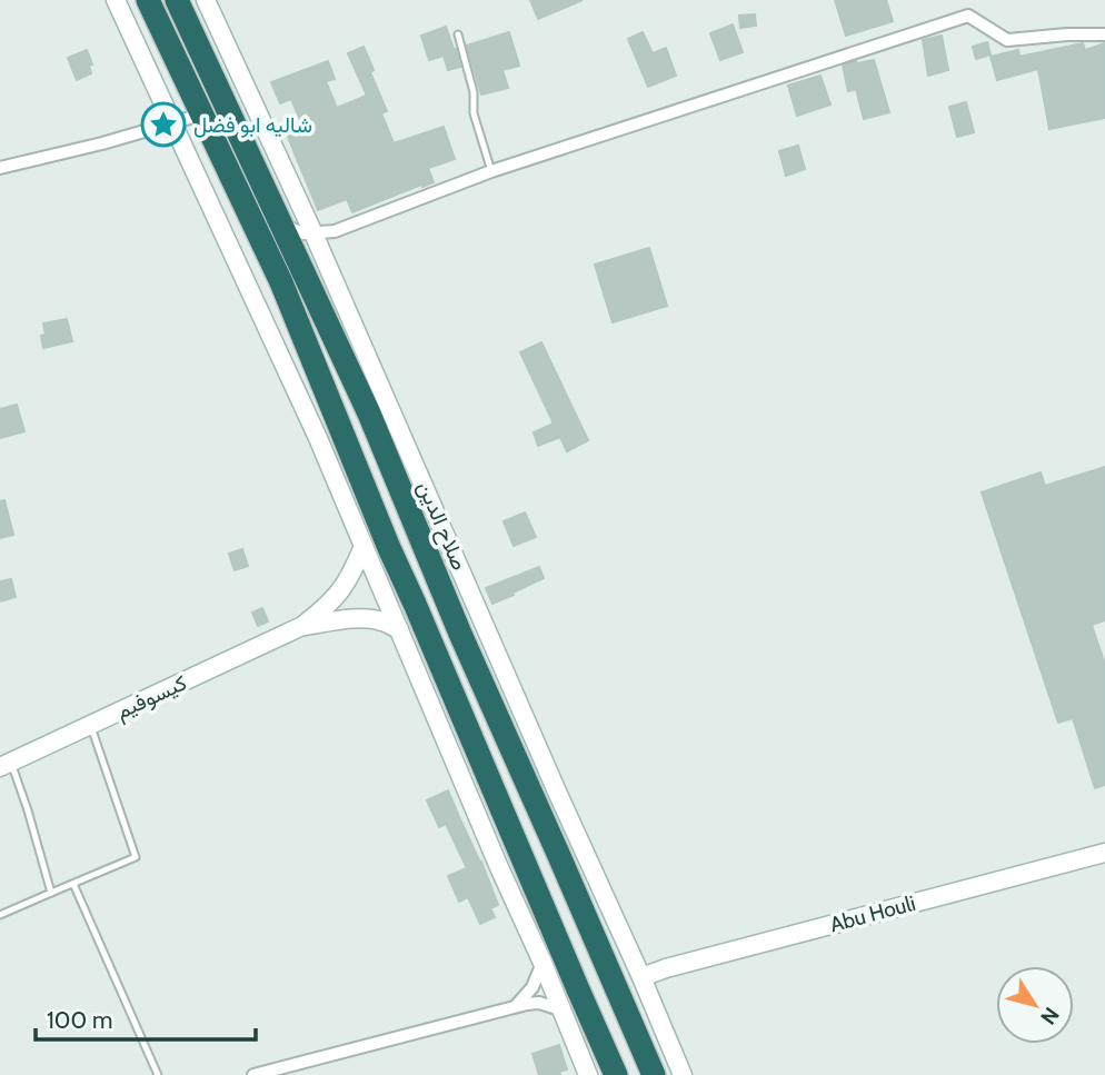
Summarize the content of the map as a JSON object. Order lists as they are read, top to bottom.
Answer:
{
  "streets": {
    "highway": ["صلاح الدين"],
    "main road": ["كيسوفيم", "Abu Houli"]
  },
  "places": {
    "place": ["شاليه ابو فضل"]
  },
  "scale_bar": "100 m",
  "north": "bottom right"
}
